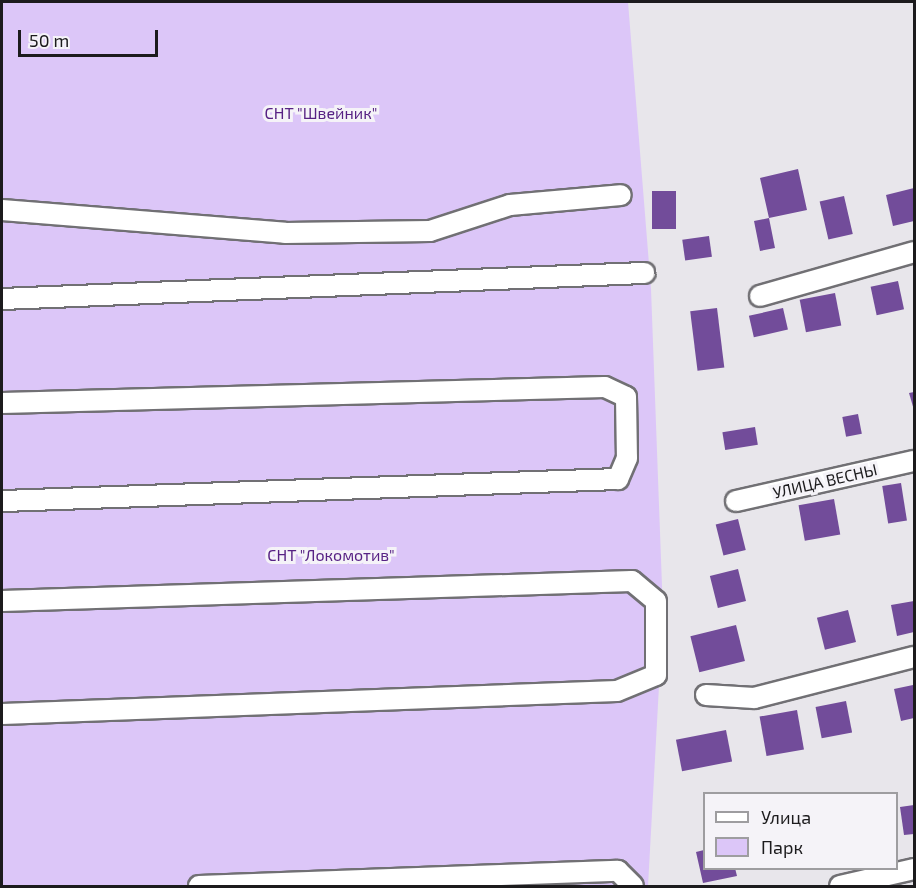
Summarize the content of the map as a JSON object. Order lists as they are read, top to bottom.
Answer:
{
  "streets": {
    "street": ["УЛИЦА ВЕСНЫ"]
  },
  "parks": ["СНТ \"Швейник\"", "СНТ \"Локомотив\""],
  "legend": ["Улица", "Парк"],
  "scale_bar": "50 m"
}
